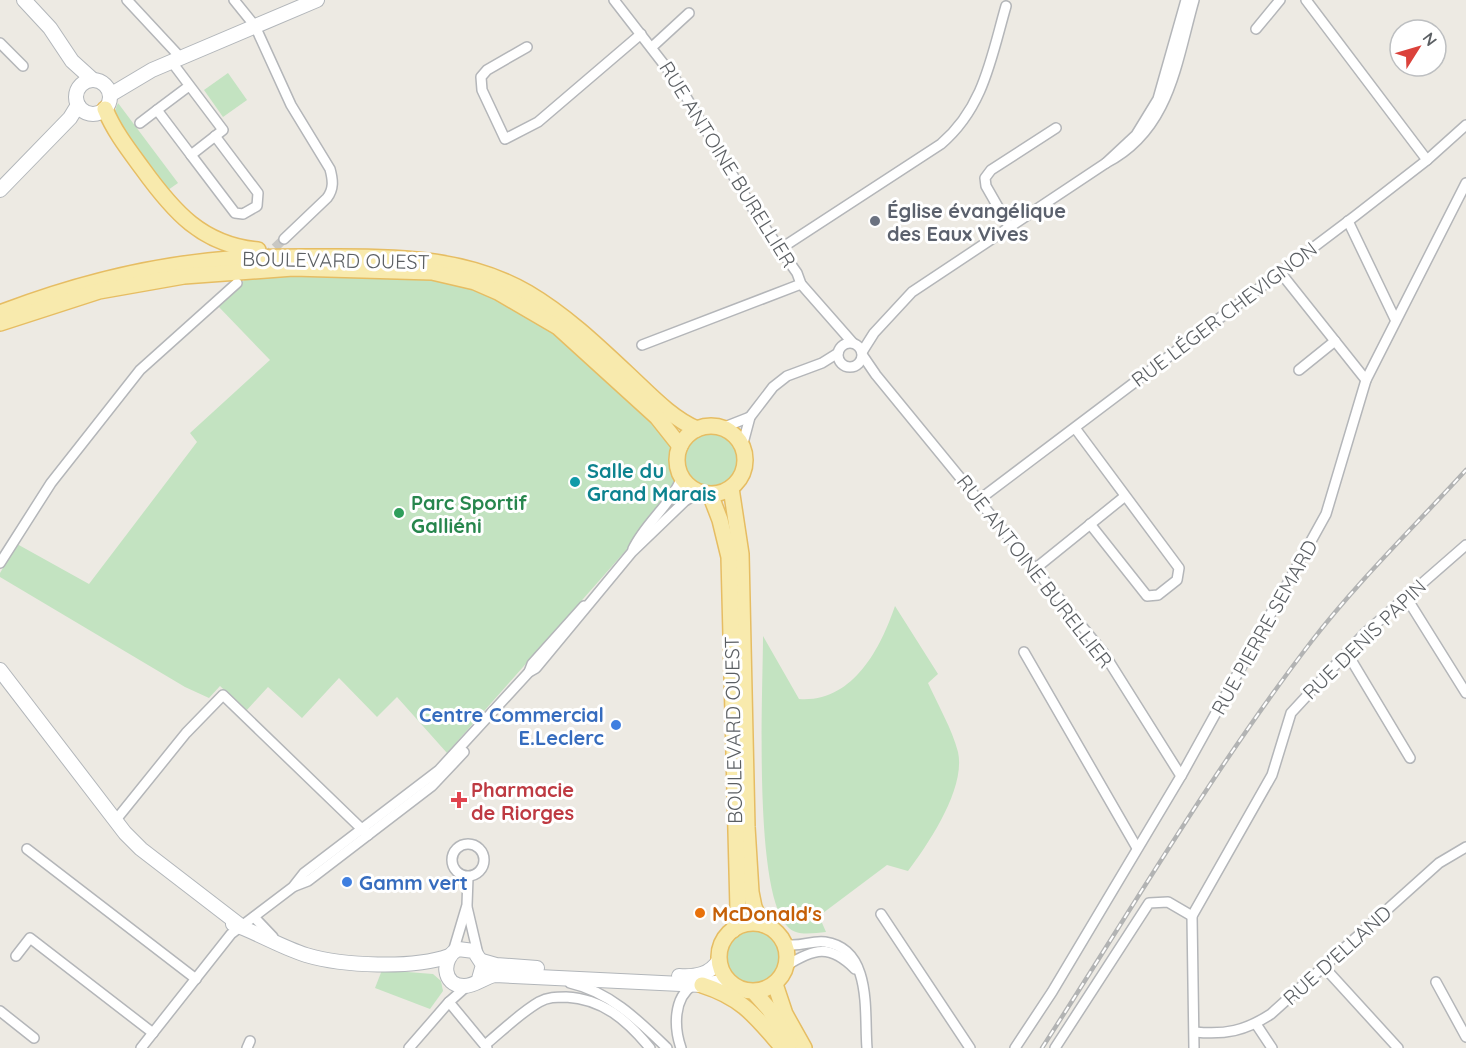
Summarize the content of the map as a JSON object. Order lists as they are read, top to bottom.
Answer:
{
  "streets": {
    "main road": ["BOULEVARD OUEST"],
    "street": [
      "RUE ANTOINE BURELLIER",
      "RUE LÉGER CHEVIGNON",
      "RUE PIERRE SEMARD",
      "RUE DENIS PAPIN",
      "RUE D'ELLAND"
    ]
  },
  "crossings": [
    ["RUE ANTOINE BURELLIER", "RUE LÉGER CHEVIGNON"],
    ["RUE ANTOINE BURELLIER", "RUE PIERRE SEMARD"]
  ],
  "places": {
    "other": [
      "Église évangélique des Eaux Vives",
      "Salle du Grand Marais",
      "Parc Sportif Galliéni",
      "Centre Commercial E.Leclerc",
      "Gamm vert",
      "McDonald's"
    ],
    "health": ["Pharmacie de Riorges"]
  },
  "north": "top right"
}
